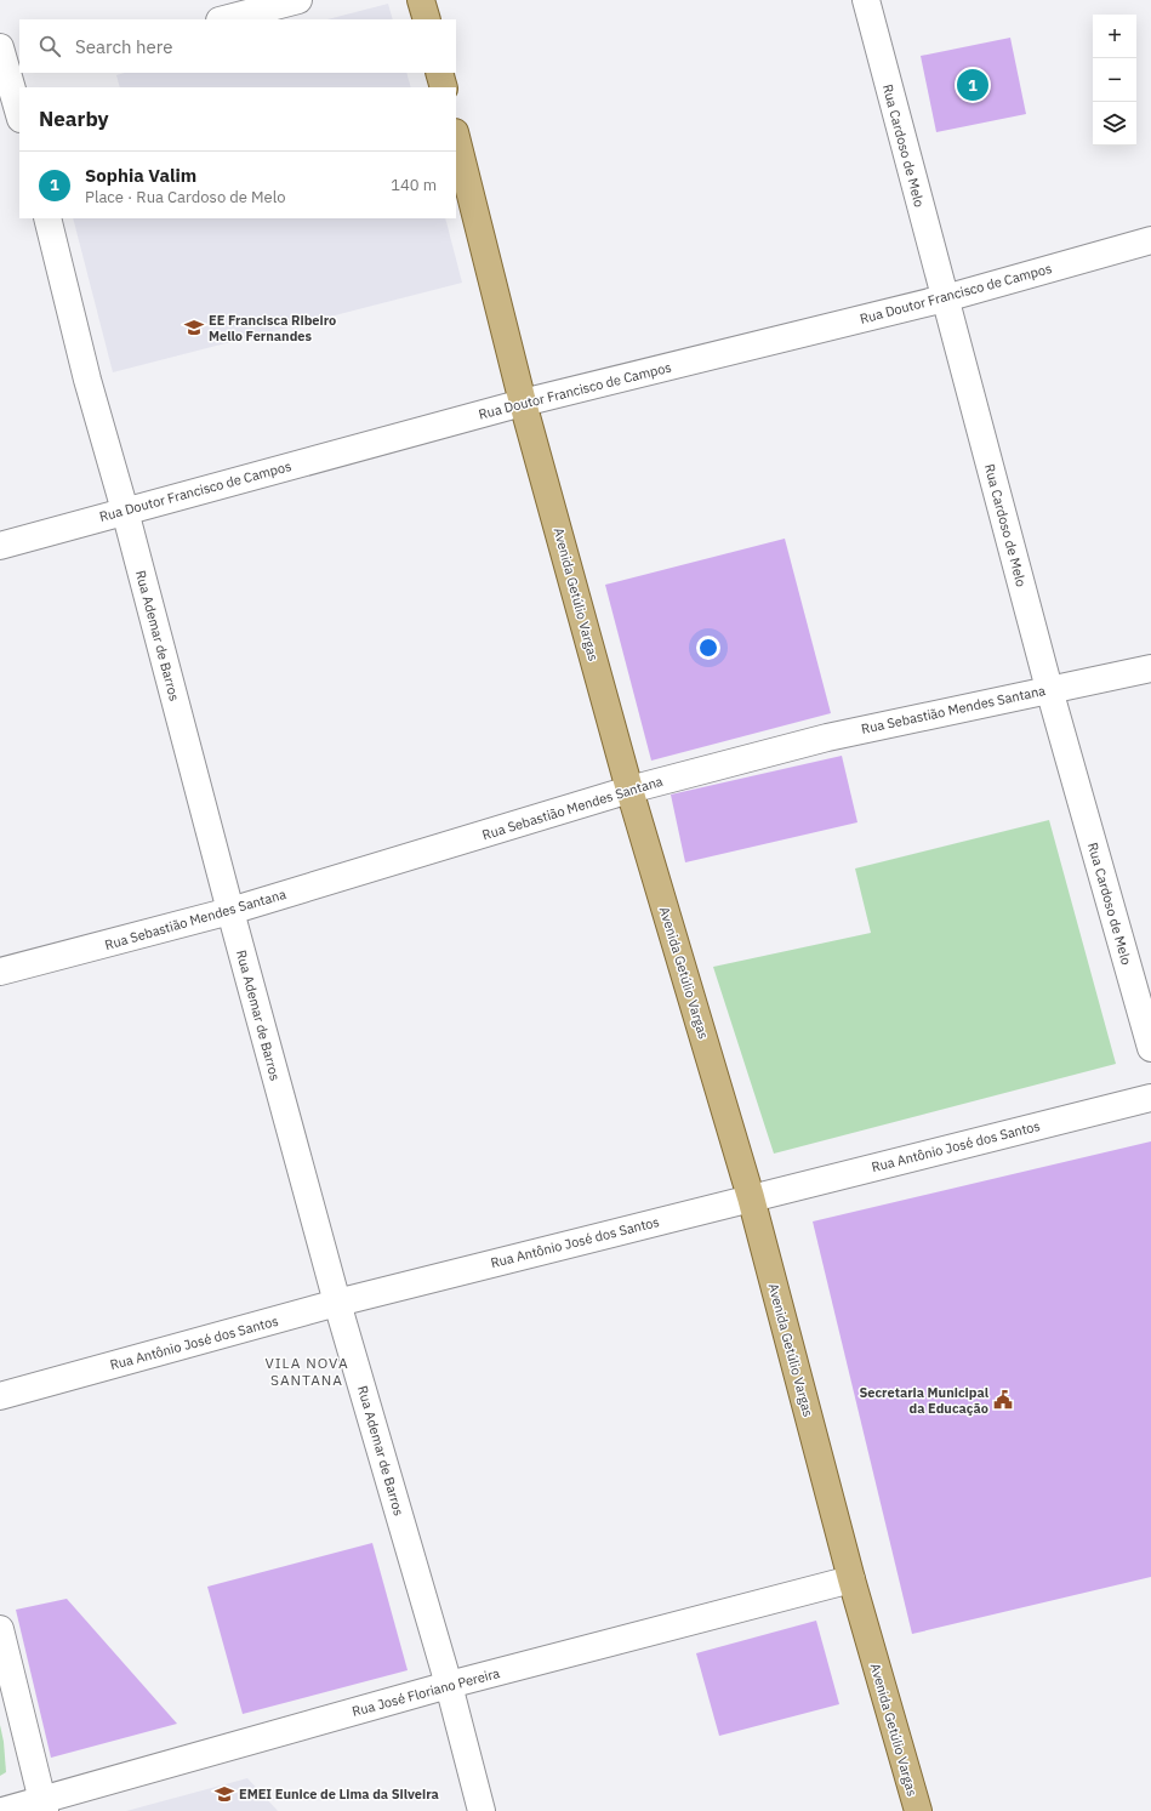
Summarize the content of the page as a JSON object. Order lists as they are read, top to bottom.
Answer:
{
  "streets": {
    "main road": ["Avenida Getúlio Vargas"],
    "street": [
      "Rua Cardoso de Melo",
      "Rua Doutor Francisco de Campos",
      "Rua Ademar de Barros",
      "Rua Sebastião Mendes Santana",
      "Rua Antônio José dos Santos",
      "Rua José Floriano Pereira"
    ]
  },
  "crossings": [
    ["Rua Cardoso de Melo", "Rua Doutor Francisco de Campos"],
    ["Rua Cardoso de Melo", "Rua Sebastião Mendes Santana"],
    ["Rua Doutor Francisco de Campos", "Avenida Getúlio Vargas"],
    ["Rua Doutor Francisco de Campos", "Rua Ademar de Barros"],
    ["Avenida Getúlio Vargas", "Rua Sebastião Mendes Santana"],
    ["Avenida Getúlio Vargas", "Rua Antônio José dos Santos"],
    ["Avenida Getúlio Vargas", "Rua José Floriano Pereira"],
    ["Rua Ademar de Barros", "Rua Sebastião Mendes Santana"],
    ["Rua Ademar de Barros", "Rua Antônio José dos Santos"],
    ["Rua Ademar de Barros", "Rua José Floriano Pereira"]
  ],
  "districts": ["VILA NOVA SANTANA"],
  "places": {
    "school or university": ["EE Francisca Ribeiro Mello Fernandes", "EMEI Eunice de Lima da Silveira"],
    "public building": ["Secretaria Municipal da Educação"]
  },
  "page": {
    "map_buttons": ["+", "−"],
    "search": "Search here",
    "pins": "1",
    "heading": "Nearby",
    "list": [
      {
        "mark": "1",
        "name": "Sophia Valim",
        "note": "Place · Rua Cardoso de Melo",
        "value": "140 m"
      }
    ]
  }
}
